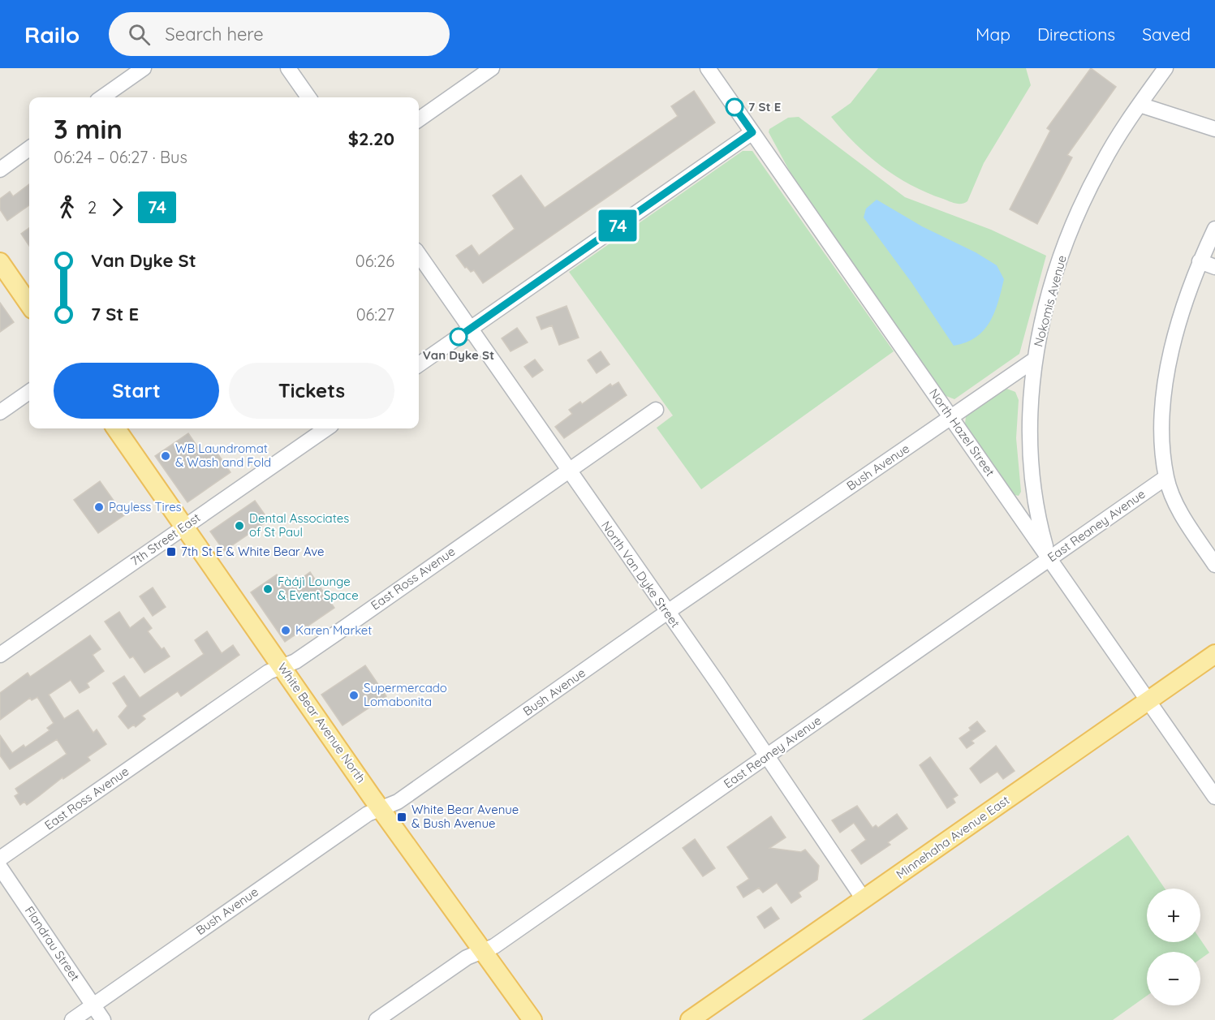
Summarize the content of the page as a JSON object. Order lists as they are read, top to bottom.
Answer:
{
  "streets": {
    "main road": ["White Bear Avenue North", "Minnehaha Avenue East"],
    "street": [
      "Nokomis Avenue",
      "North Hazel Street",
      "Bush Avenue",
      "East Reaney Avenue",
      "7th Street East",
      "North Van Dyke Street",
      "East Ross Avenue",
      "Flandrau Street"
    ]
  },
  "crossings": [
    ["Nokomis Avenue", "North Hazel Street"],
    ["Nokomis Avenue", "Bush Avenue"],
    ["Nokomis Avenue", "East Reaney Avenue"],
    ["North Hazel Street", "Bush Avenue"],
    ["North Hazel Street", "East Reaney Avenue"],
    ["North Hazel Street", "Minnehaha Avenue East"],
    ["Bush Avenue", "North Van Dyke Street"],
    ["Bush Avenue", "White Bear Avenue North"],
    ["Bush Avenue", "Flandrau Street"],
    ["East Reaney Avenue", "North Van Dyke Street"],
    ["East Reaney Avenue", "White Bear Avenue North"],
    ["7th Street East", "White Bear Avenue North"],
    ["North Van Dyke Street", "East Ross Avenue"],
    ["North Van Dyke Street", "Minnehaha Avenue East"],
    ["East Ross Avenue", "White Bear Avenue North"]
  ],
  "places": {
    "other": [
      "7 St E",
      "Van Dyke St",
      "WB Laundromat & Wash and Fold",
      "Payless Tires",
      "Dental Associates of St Paul",
      "Fàájì Lounge & Event Space",
      "Karen Market",
      "Supermercado Lomabonita"
    ],
    "transit": ["7th St E & White Bear Ave", "White Bear Avenue & Bush Avenue"]
  },
  "lines": ["bus line 74"],
  "page": {
    "header": "Railo",
    "search": "Search here",
    "nav": ["Map", "Directions", "Saved"],
    "on_map": "74",
    "heading": ["3 min", "06:24 – 06:27 · Bus", "$2.20"],
    "legs": ["2", "74"],
    "list": [
      {
        "name": "Van Dyke St",
        "value": "06:26"
      },
      {
        "name": "7 St E",
        "value": "06:27"
      }
    ],
    "buttons": ["Start", "Tickets"],
    "map_buttons": ["+", "−"]
  }
}
